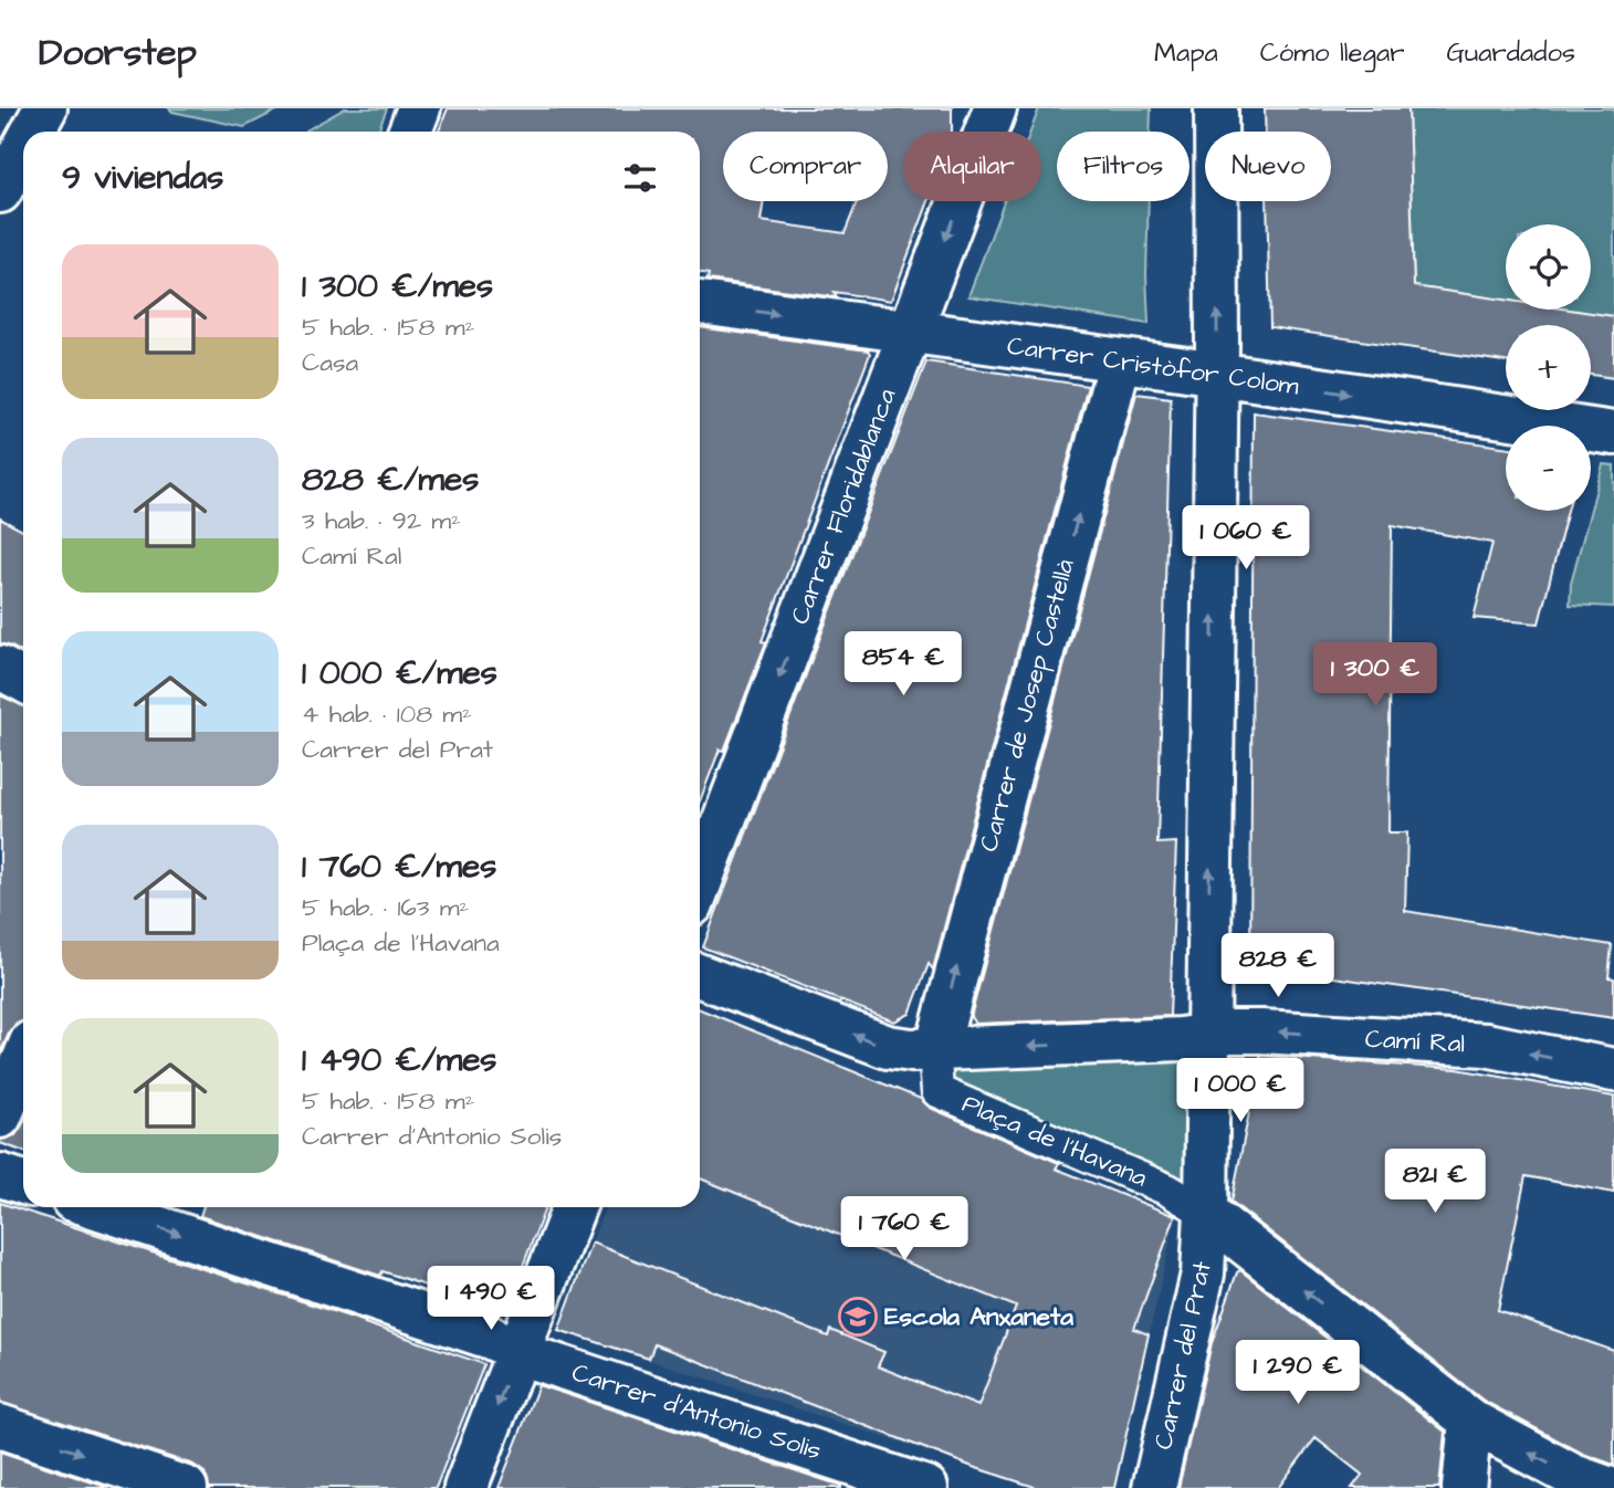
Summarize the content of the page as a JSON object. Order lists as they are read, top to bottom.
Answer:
{
  "streets": {
    "street": [
      "Carrer Cristòfor Colom",
      "Carrer Floridablanca",
      "Carrer de Josep Castellà",
      "Camí Ral",
      "Plaça de l'Havana",
      "Carrer del Prat",
      "Carrer d'Antonio Solis"
    ]
  },
  "crossings": [
    ["Carrer Cristòfor Colom", "Carrer Floridablanca"],
    ["Carrer Cristòfor Colom", "Carrer de Josep Castellà"],
    ["Carrer Cristòfor Colom", "Carrer del Prat"],
    ["Carrer de Josep Castellà", "Camí Ral"],
    ["Carrer de Josep Castellà", "Plaça de l'Havana"],
    ["Camí Ral", "Plaça de l'Havana"],
    ["Camí Ral", "Carrer del Prat"],
    ["Plaça de l'Havana", "Carrer del Prat"]
  ],
  "one_way": [
    "Carrer Cristòfor Colom",
    "Carrer Floridablanca",
    "Carrer de Josep Castellà",
    "Camí Ral",
    "Carrer del Prat"
  ],
  "places": {
    "school or university": ["Escola Anxaneta"]
  },
  "page": {
    "header": "Doorstep",
    "nav": ["Mapa", "Cómo llegar", "Guardados"],
    "chip": [
      "Comprar",
      "Alquilar",
      "Filtros",
      "Nuevo"
    ],
    "heading": "9 viviendas",
    "map_buttons": ["+", "−"],
    "list": [
      {
        "name": "1 300 €/mes",
        "note": "5 hab. · 158 m² · Casa"
      },
      {
        "name": "828 €/mes",
        "note": "3 hab. · 92 m² · Camí Ral"
      },
      {
        "name": "1 000 €/mes",
        "note": "4 hab. · 108 m² · Carrer del Prat"
      },
      {
        "name": "1 760 €/mes",
        "note": "5 hab. · 163 m² · Plaça de l'Havana"
      },
      {
        "name": "1 490 €/mes",
        "note": "5 hab. · 158 m² · Carrer d'Antonio Solis"
      }
    ],
    "price": [
      "1 060 €",
      "854 €",
      "1 300 €",
      "828 €",
      "1 000 €",
      "821 €",
      "1 760 €",
      "1 490 €",
      "1 290 €"
    ]
  }
}
